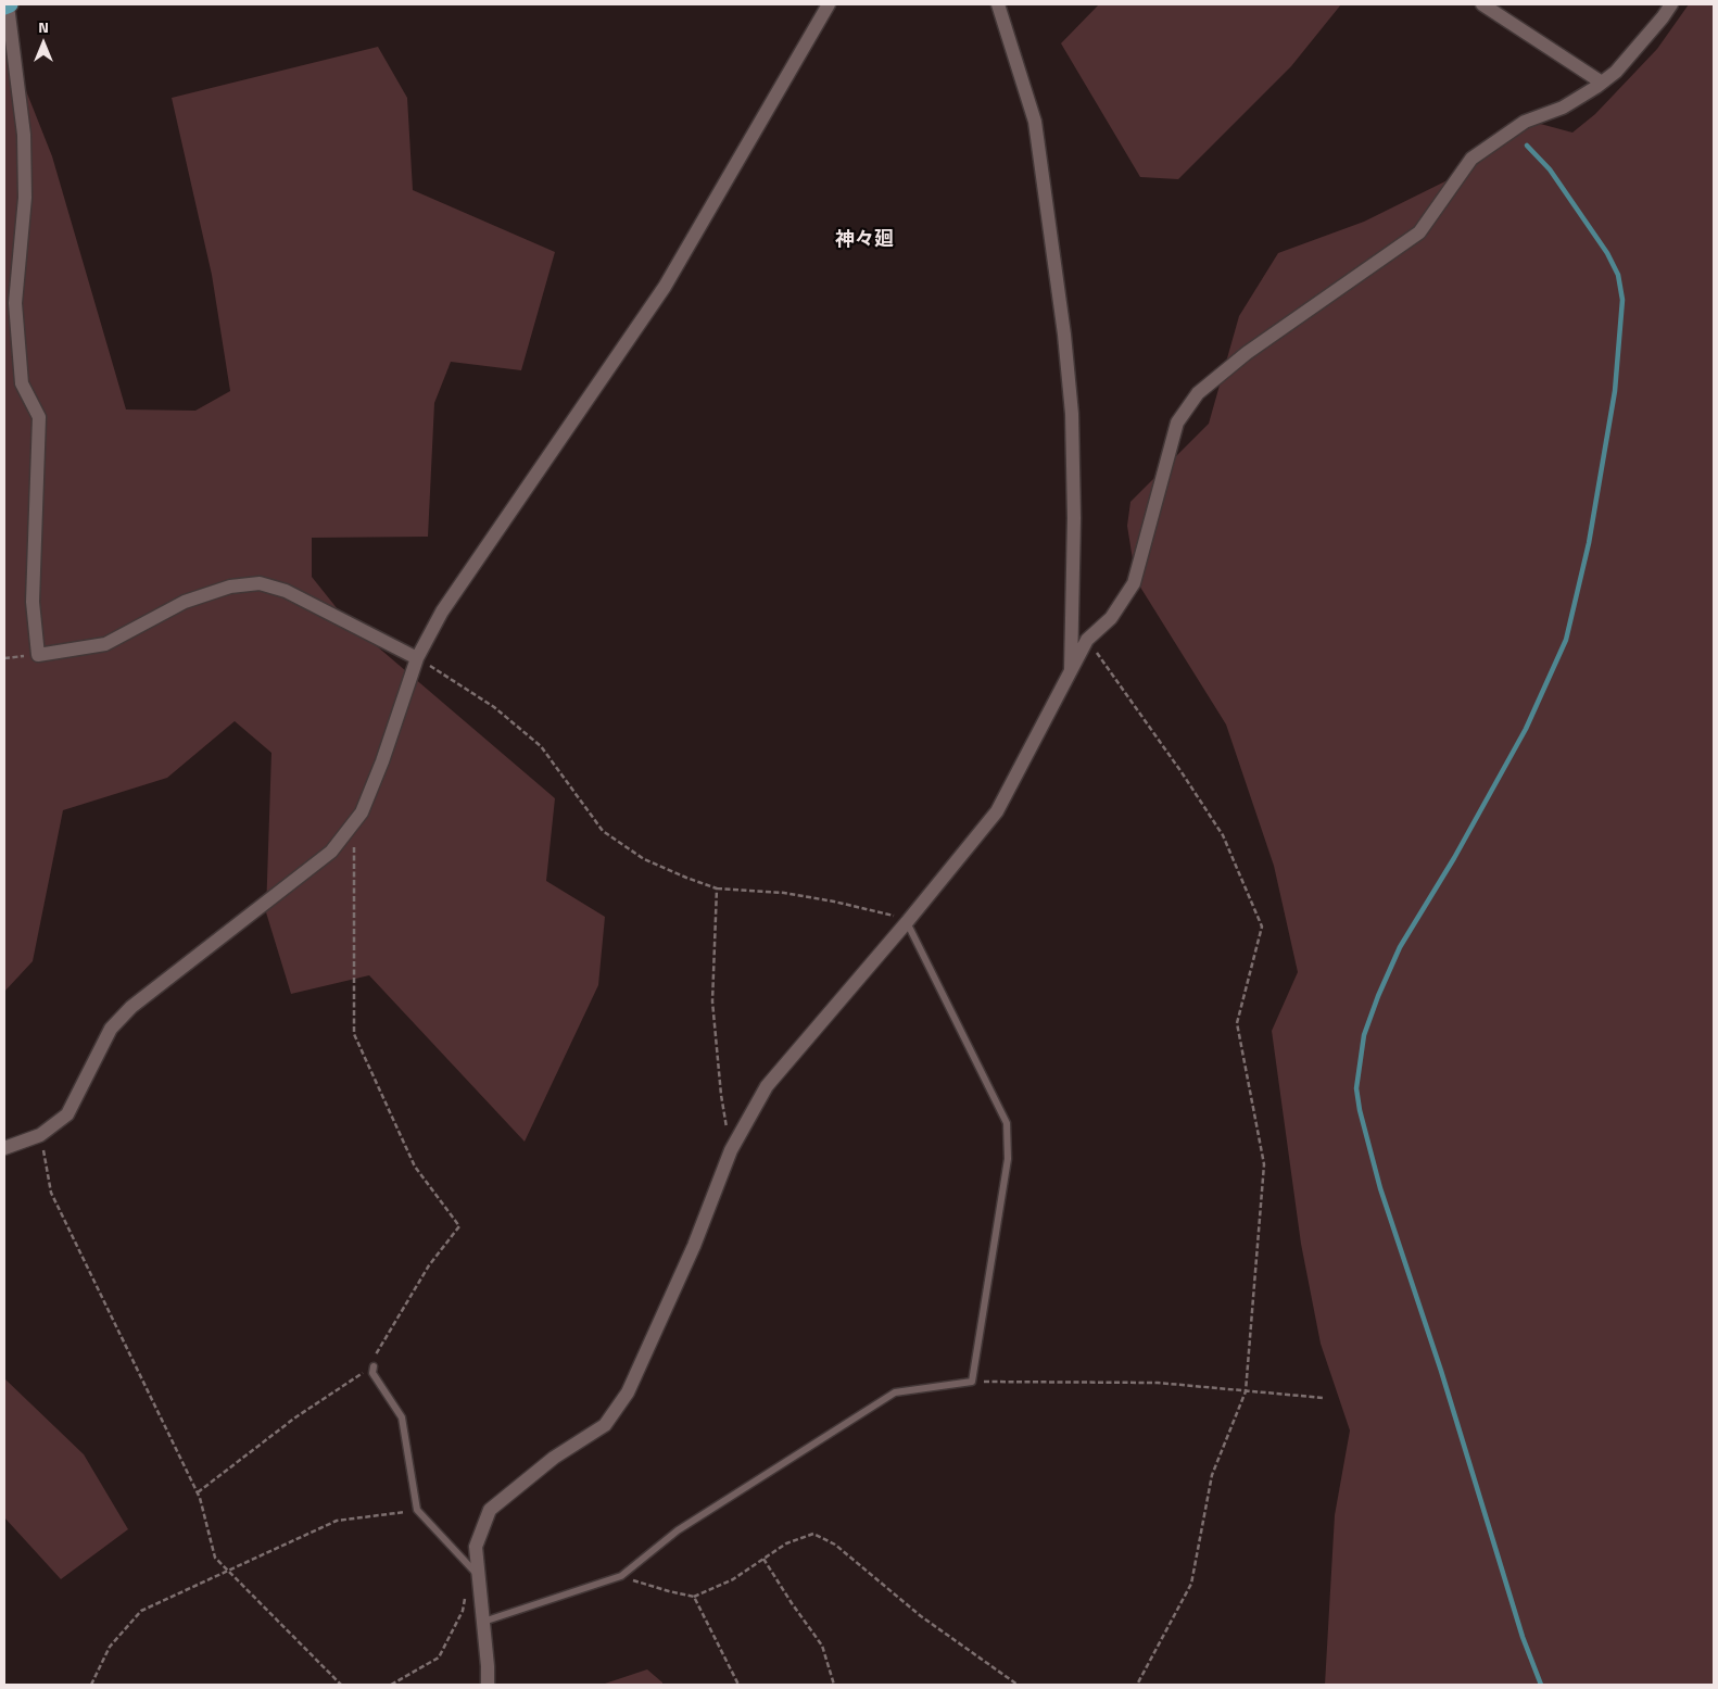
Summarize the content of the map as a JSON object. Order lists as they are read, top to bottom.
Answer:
{
  "districts": ["神々廻"],
  "north": "top"
}
